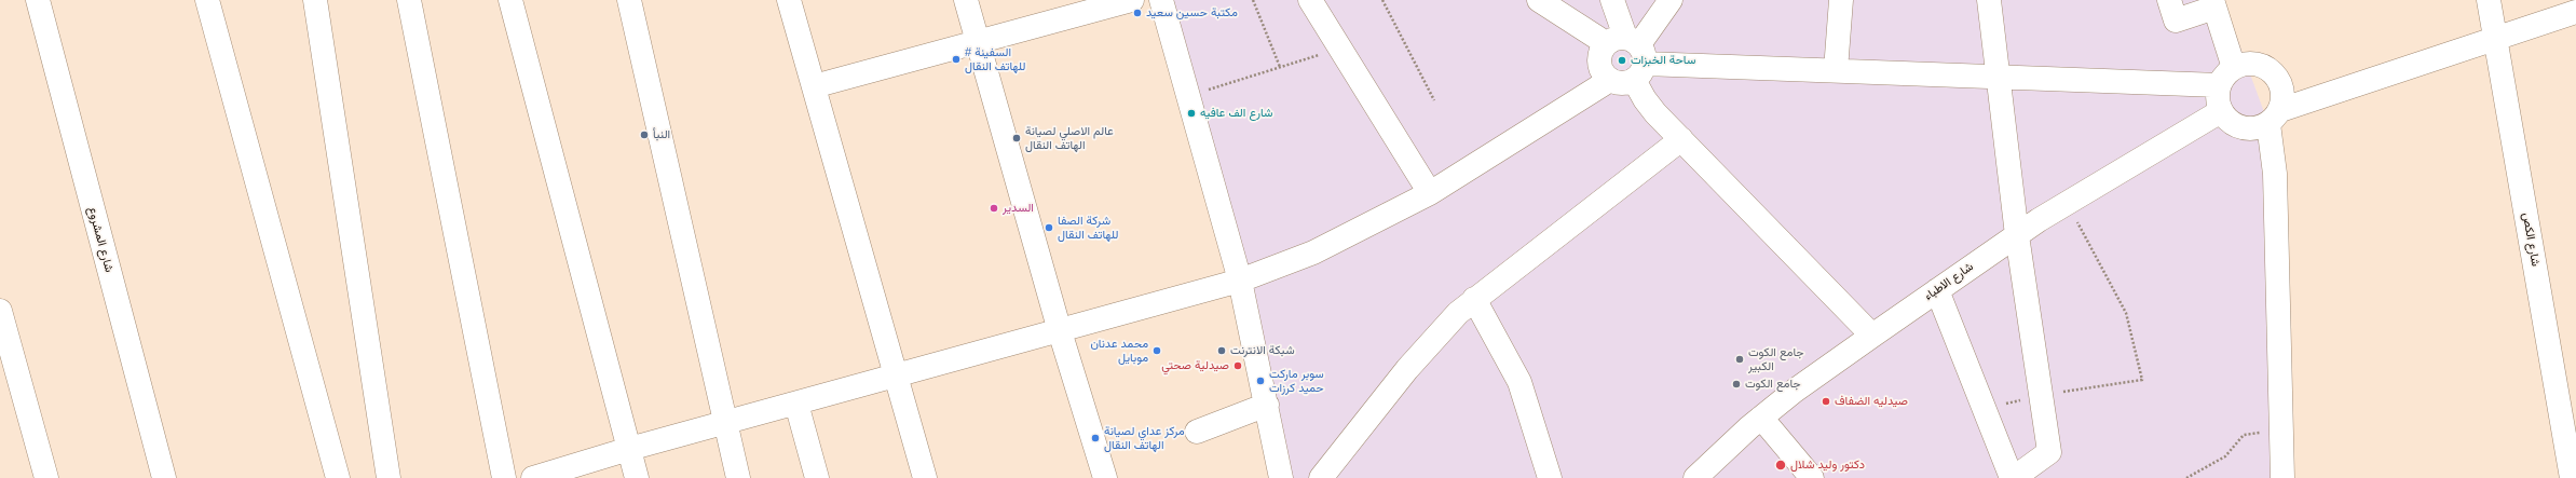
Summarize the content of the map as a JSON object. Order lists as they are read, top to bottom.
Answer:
{
  "streets": {
    "street": ["شارع المشروع", "شارع الكص", "شارع الاطباء"]
  },
  "places": [
    "مكتبة حسين سعيد",
    "# السفينة للهاتف النقال",
    "ساحة الخبزات",
    "شارع الف عافيه",
    "النبأ",
    "عالم الاصلي لصيانة الهاتف النقال",
    "السدير",
    "شركة الصفا للهاتف النقال",
    "محمد عدنان موبايل",
    "شبكة الانترنت",
    "جامع الكوت الكبير",
    "صيدلية صحتي",
    "سوبر ماركت حميد كرزات",
    "جامع الكوت",
    "صيدليه الضفاف",
    "مركز عداي لصيانة الهاتف النقال",
    "دكتور وليد شلال"
  ]
}
